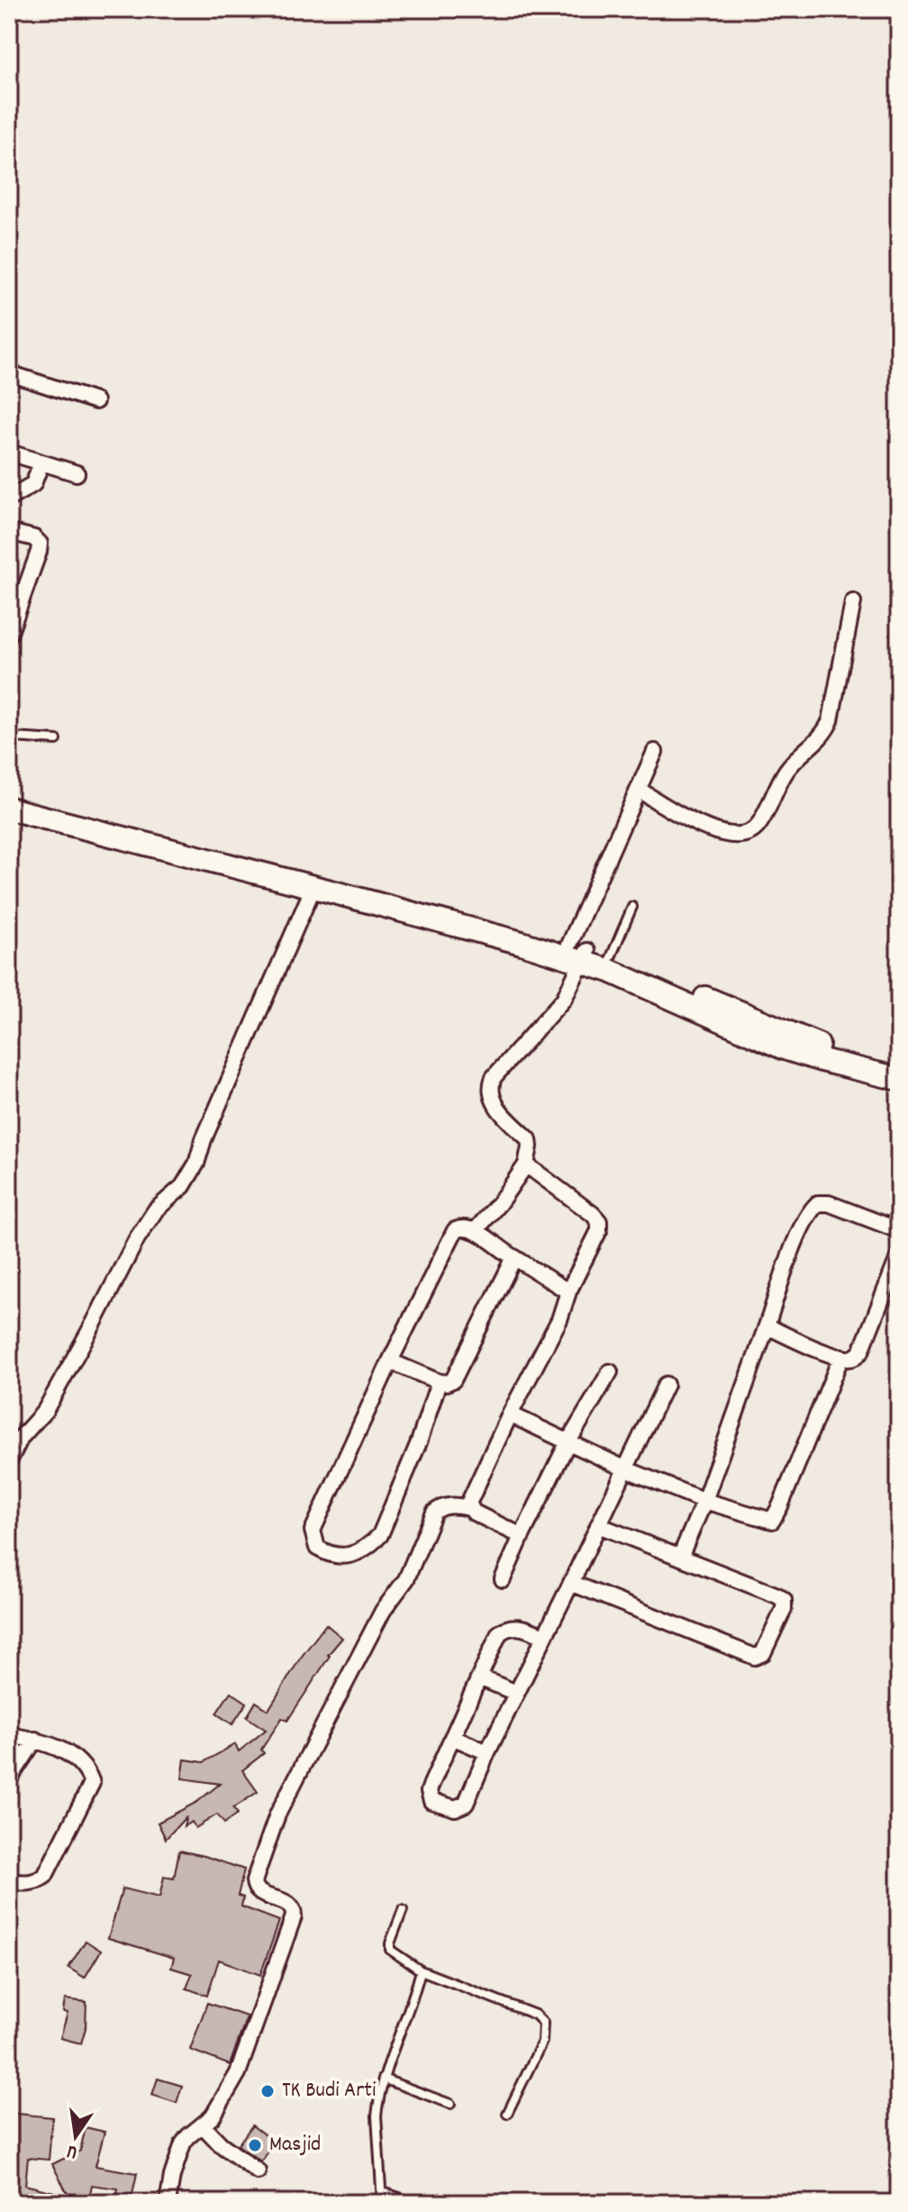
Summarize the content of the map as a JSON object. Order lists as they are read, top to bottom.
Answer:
{
  "places": ["TK Budi Arti", "Masjid"],
  "north": "bottom"
}
